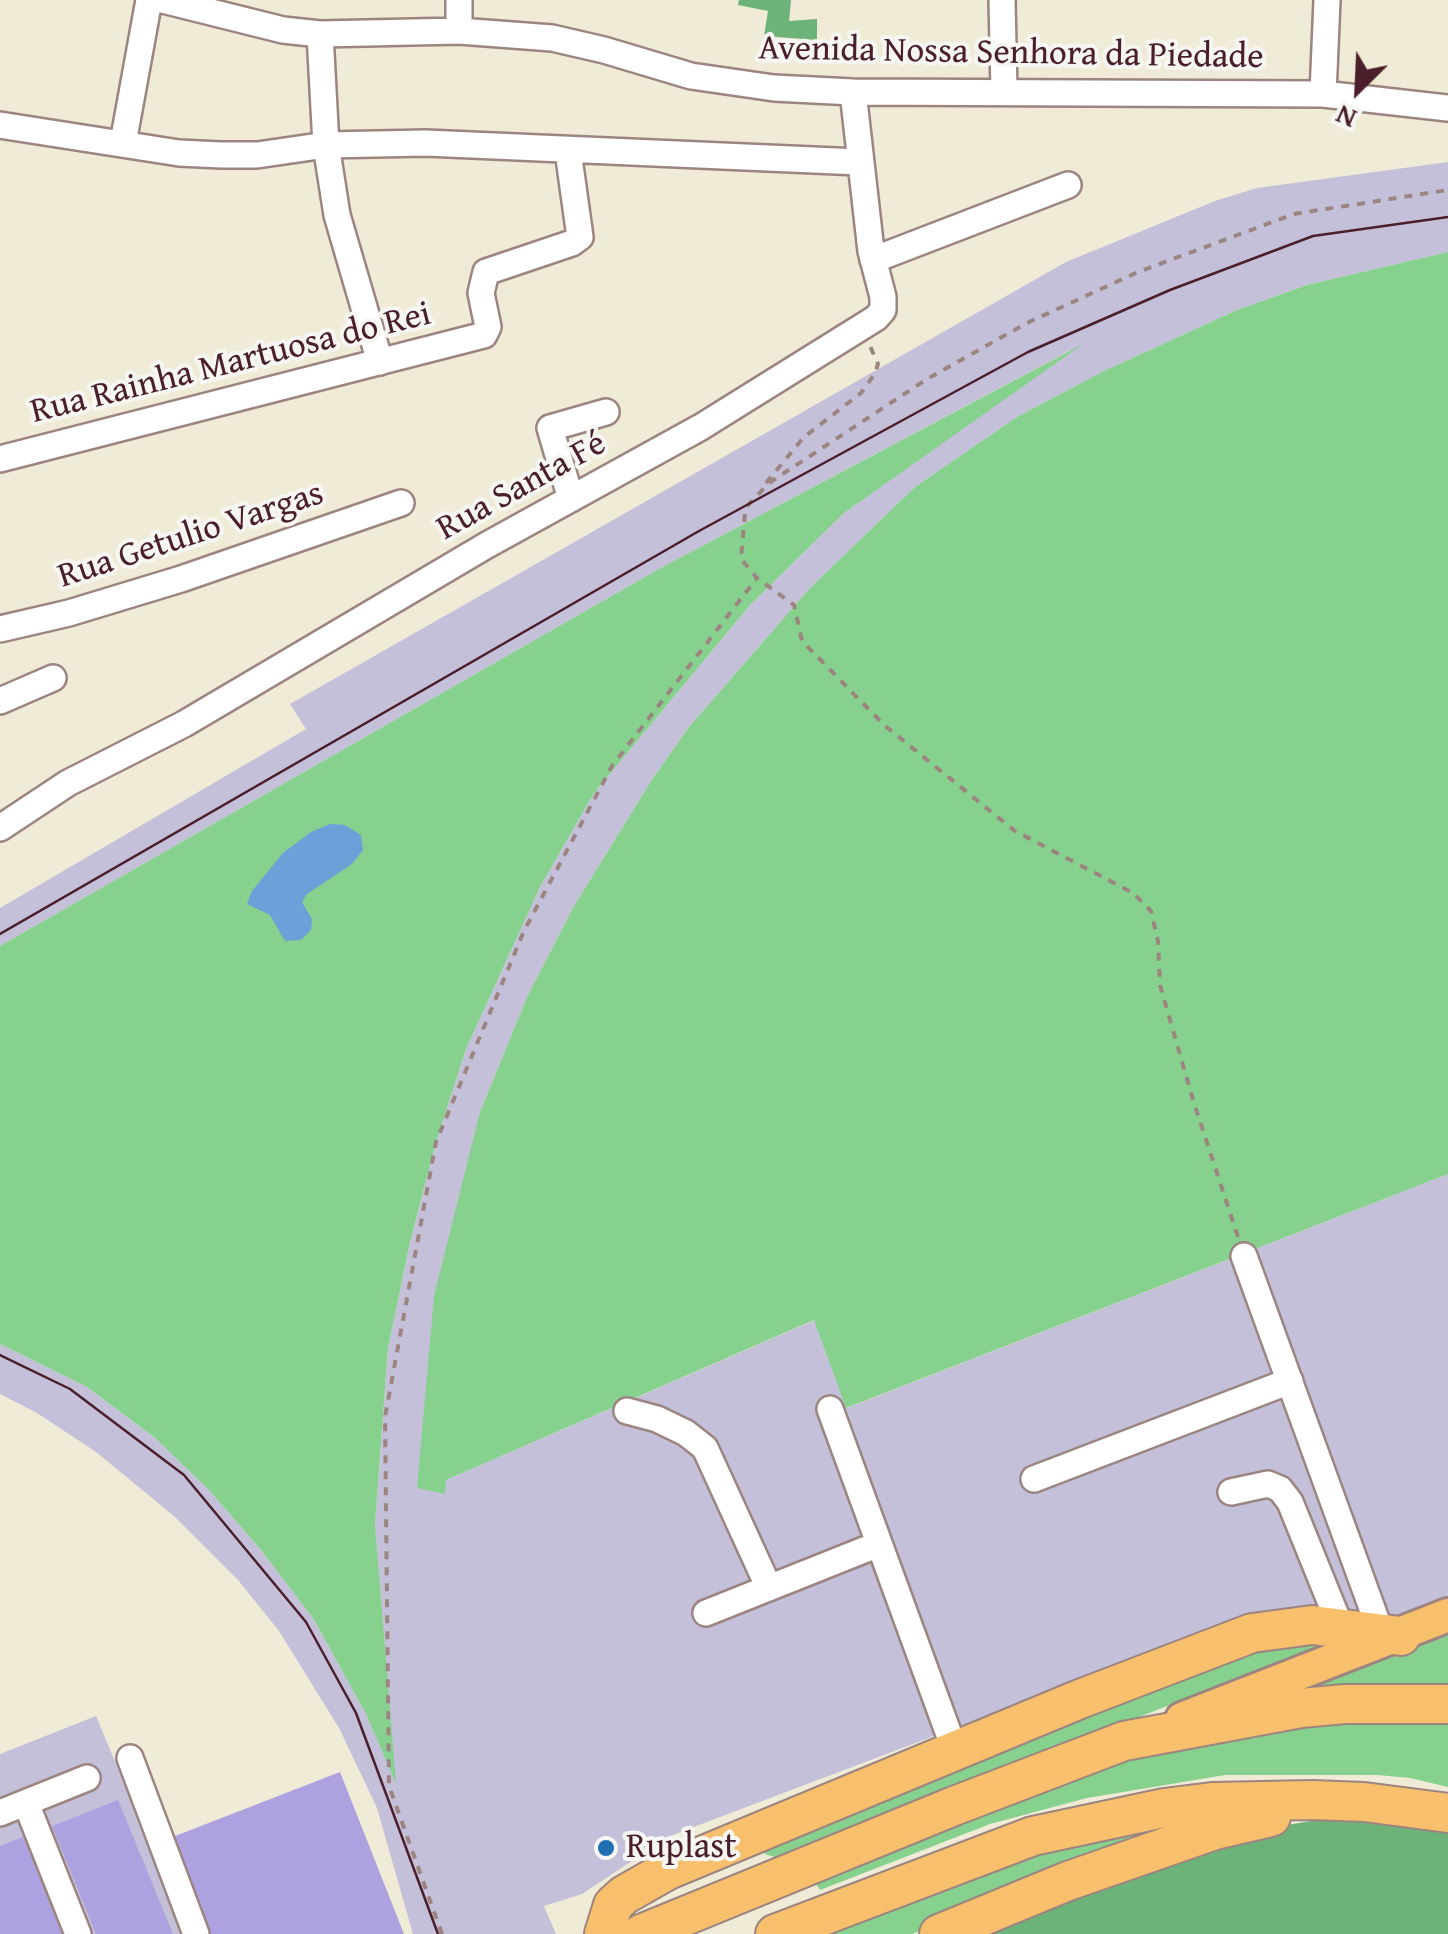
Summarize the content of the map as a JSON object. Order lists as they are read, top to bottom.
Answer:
{
  "streets": {
    "street": [
      "Avenida Nossa Senhora da Piedade",
      "Rua Rainha Martuosa do Rei",
      "Rua Santa Fé",
      "Rua Getulio Vargas"
    ]
  },
  "places": ["Ruplast"],
  "north": "bottom left"
}
